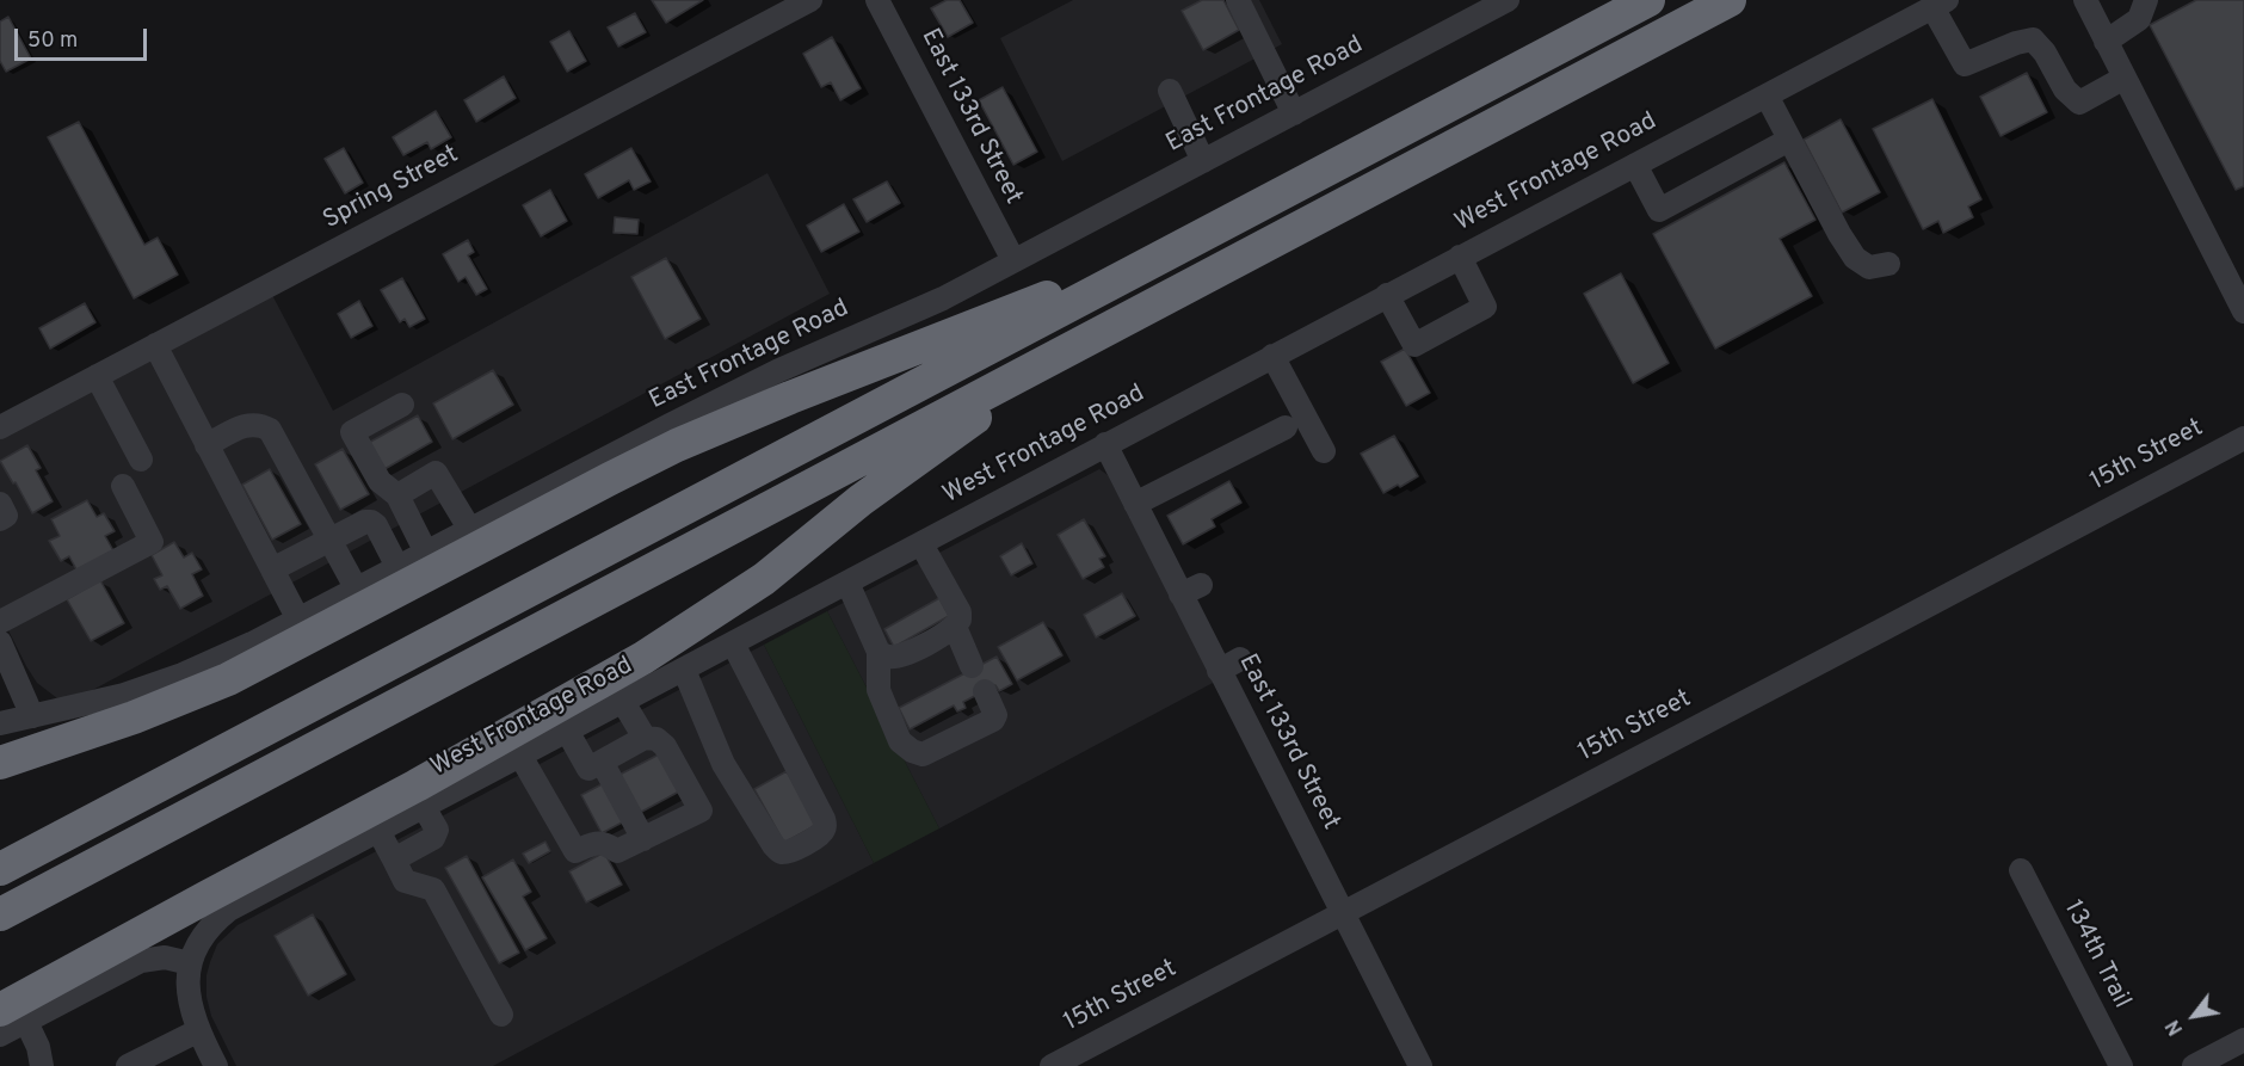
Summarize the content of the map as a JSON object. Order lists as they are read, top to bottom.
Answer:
{
  "streets": {
    "street": [
      "East Frontage Road",
      "East 133rd Street",
      "West Frontage Road",
      "Spring Street",
      "15th Street",
      "134th Trail"
    ]
  },
  "crossings": [
    ["East Frontage Road", "East 133rd Street"],
    ["East 133rd Street", "West Frontage Road"],
    ["East 133rd Street", "15th Street"]
  ],
  "scale_bar": "50 m",
  "north": "bottom left"
}
